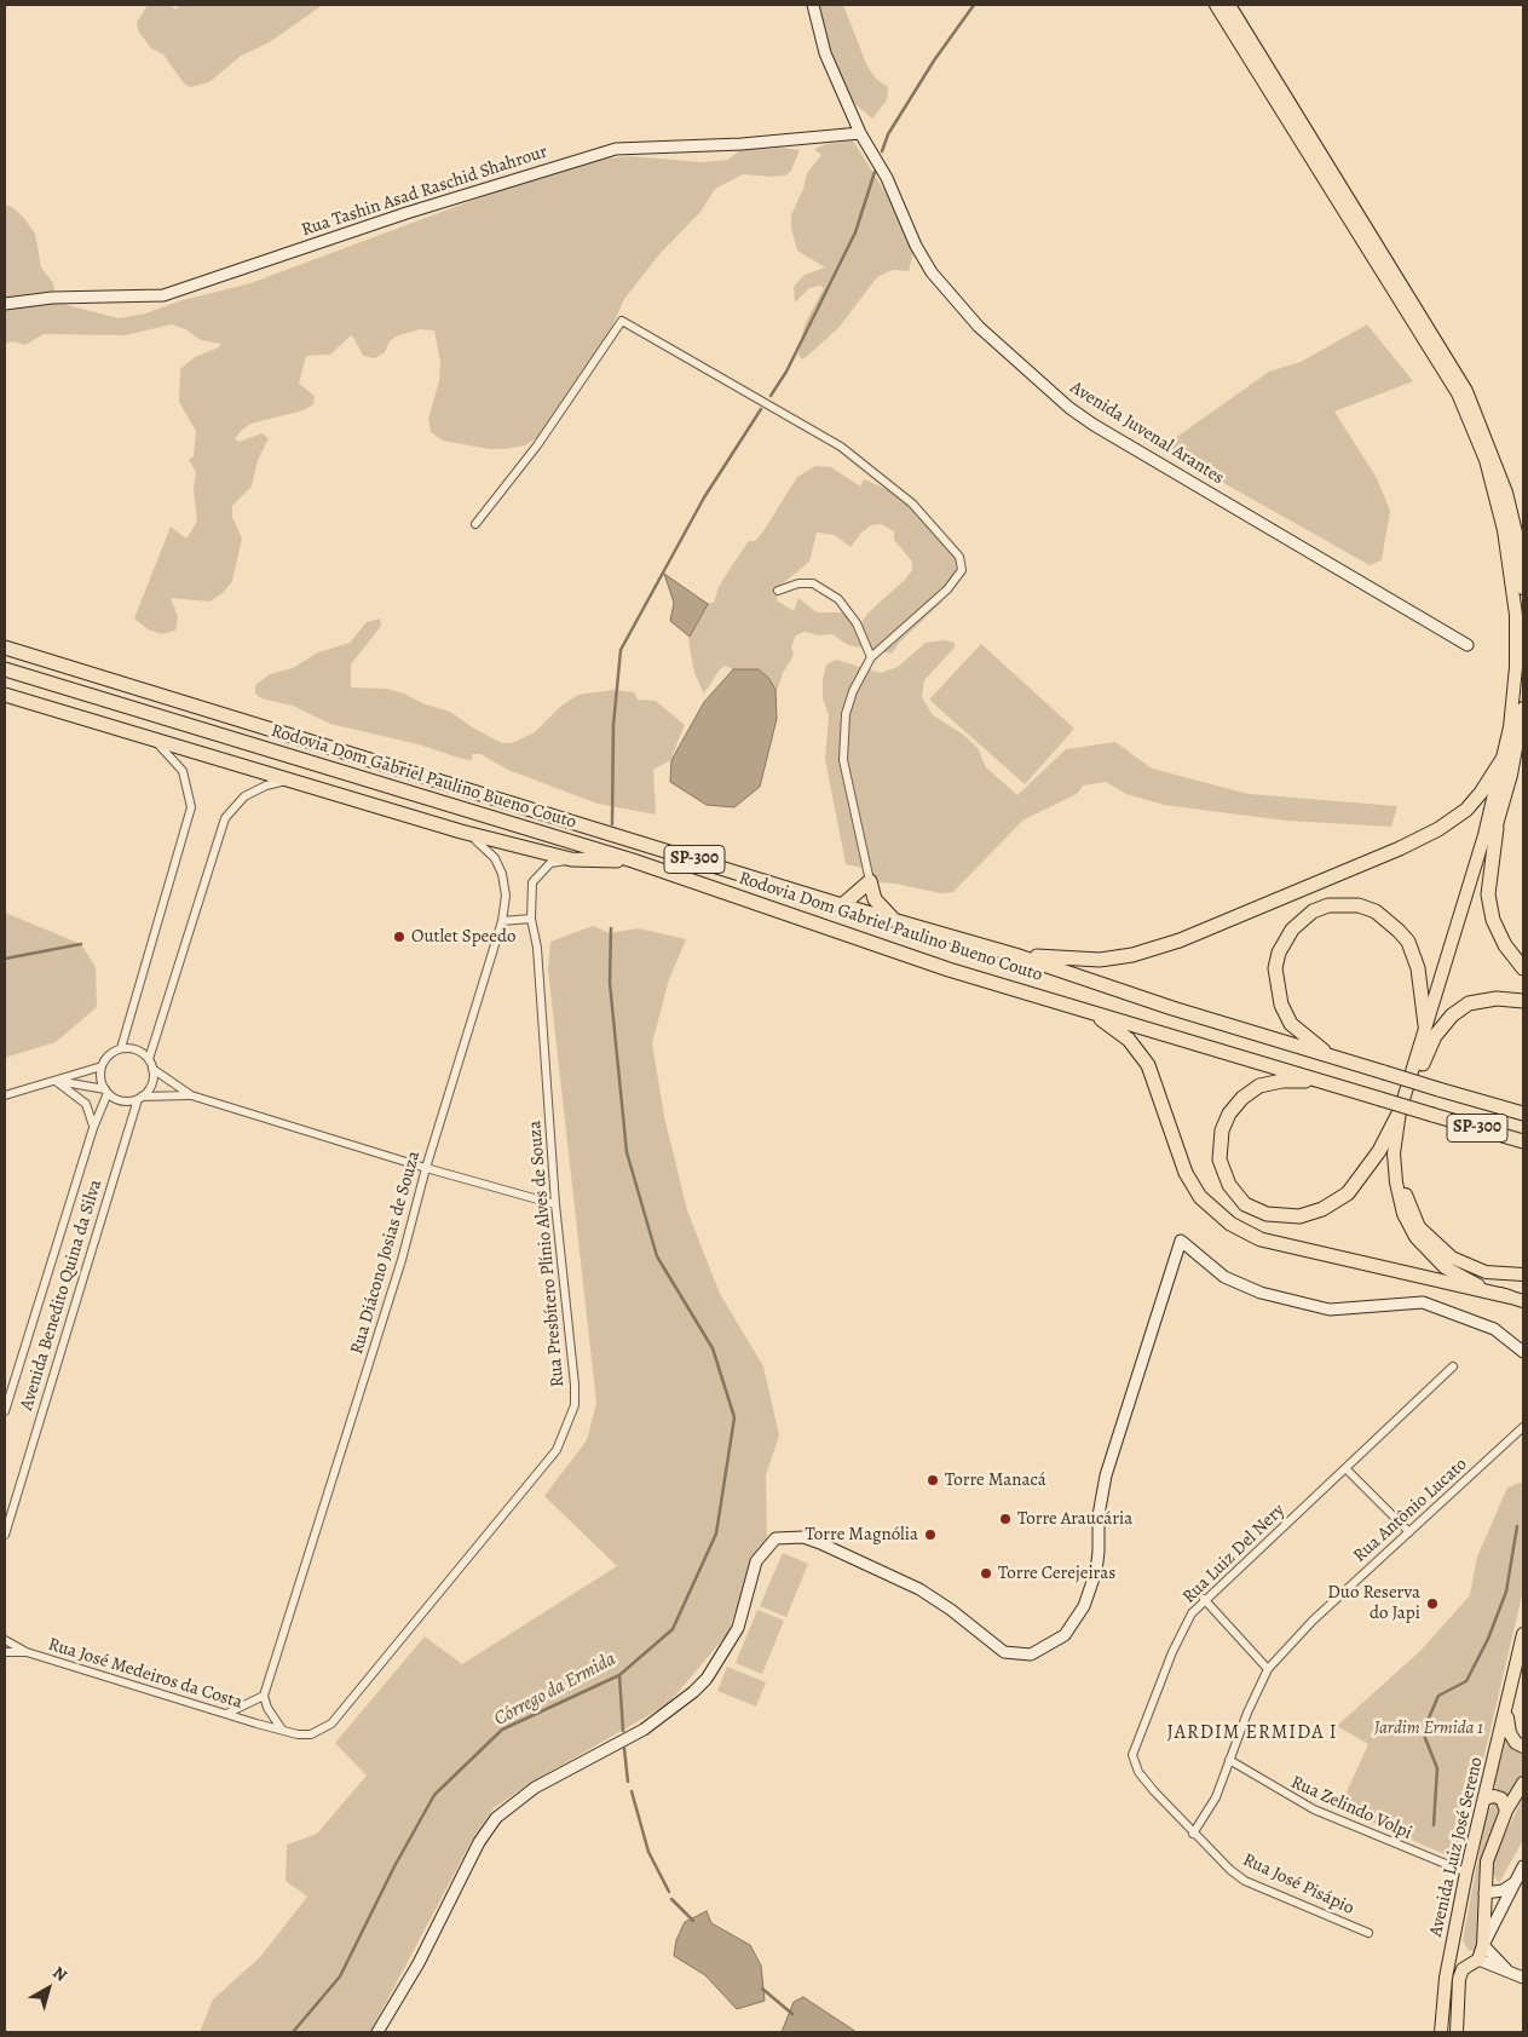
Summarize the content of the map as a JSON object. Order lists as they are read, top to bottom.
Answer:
{
  "streets": {
    "highway": ["Rodovia Dom Gabriel Paulino Bueno Couto", "SP-300"],
    "main road": ["Avenida Luiz José Sereno"],
    "street": [
      "Rua Tashin Asad Raschid Shahrour",
      "Avenida Juvenal Arantes",
      "Rua Diácono Josias de Souza",
      "Rua Presbítero Plínio Alves de Souza",
      "Avenida Benedito Quina da Silva",
      "Rua Antônio Lucato",
      "Rua Luiz Del Nery",
      "Rua José Medeiros da Costa",
      "Rua Zelindo Volpi",
      "Rua José Pisápio"
    ]
  },
  "crossings": [
    ["Rua Tashin Asad Raschid Shahrour", "Avenida Juvenal Arantes"],
    ["Rua Presbítero Plínio Alves de Souza", "Rua José Medeiros da Costa"],
    ["Rua Antônio Lucato", "Rua Luiz Del Nery"],
    ["Rua Antônio Lucato", "Rua Zelindo Volpi"],
    ["Rua Antônio Lucato", "Rua José Pisápio"],
    ["Rua Luiz Del Nery", "Rua José Pisápio"],
    ["Rua Zelindo Volpi", "Avenida Luiz José Sereno"]
  ],
  "districts": ["JARDIM ERMIDA I"],
  "water": ["Córrego da Ermida"],
  "parks": ["Jardim Ermida 1"],
  "places": [
    "Outlet Speedo",
    "Torre Manacá",
    "Torre Araucária",
    "Torre Magnólia",
    "Torre Cerejeiras",
    "Duo Reserva do Japi"
  ],
  "north": "top right"
}
